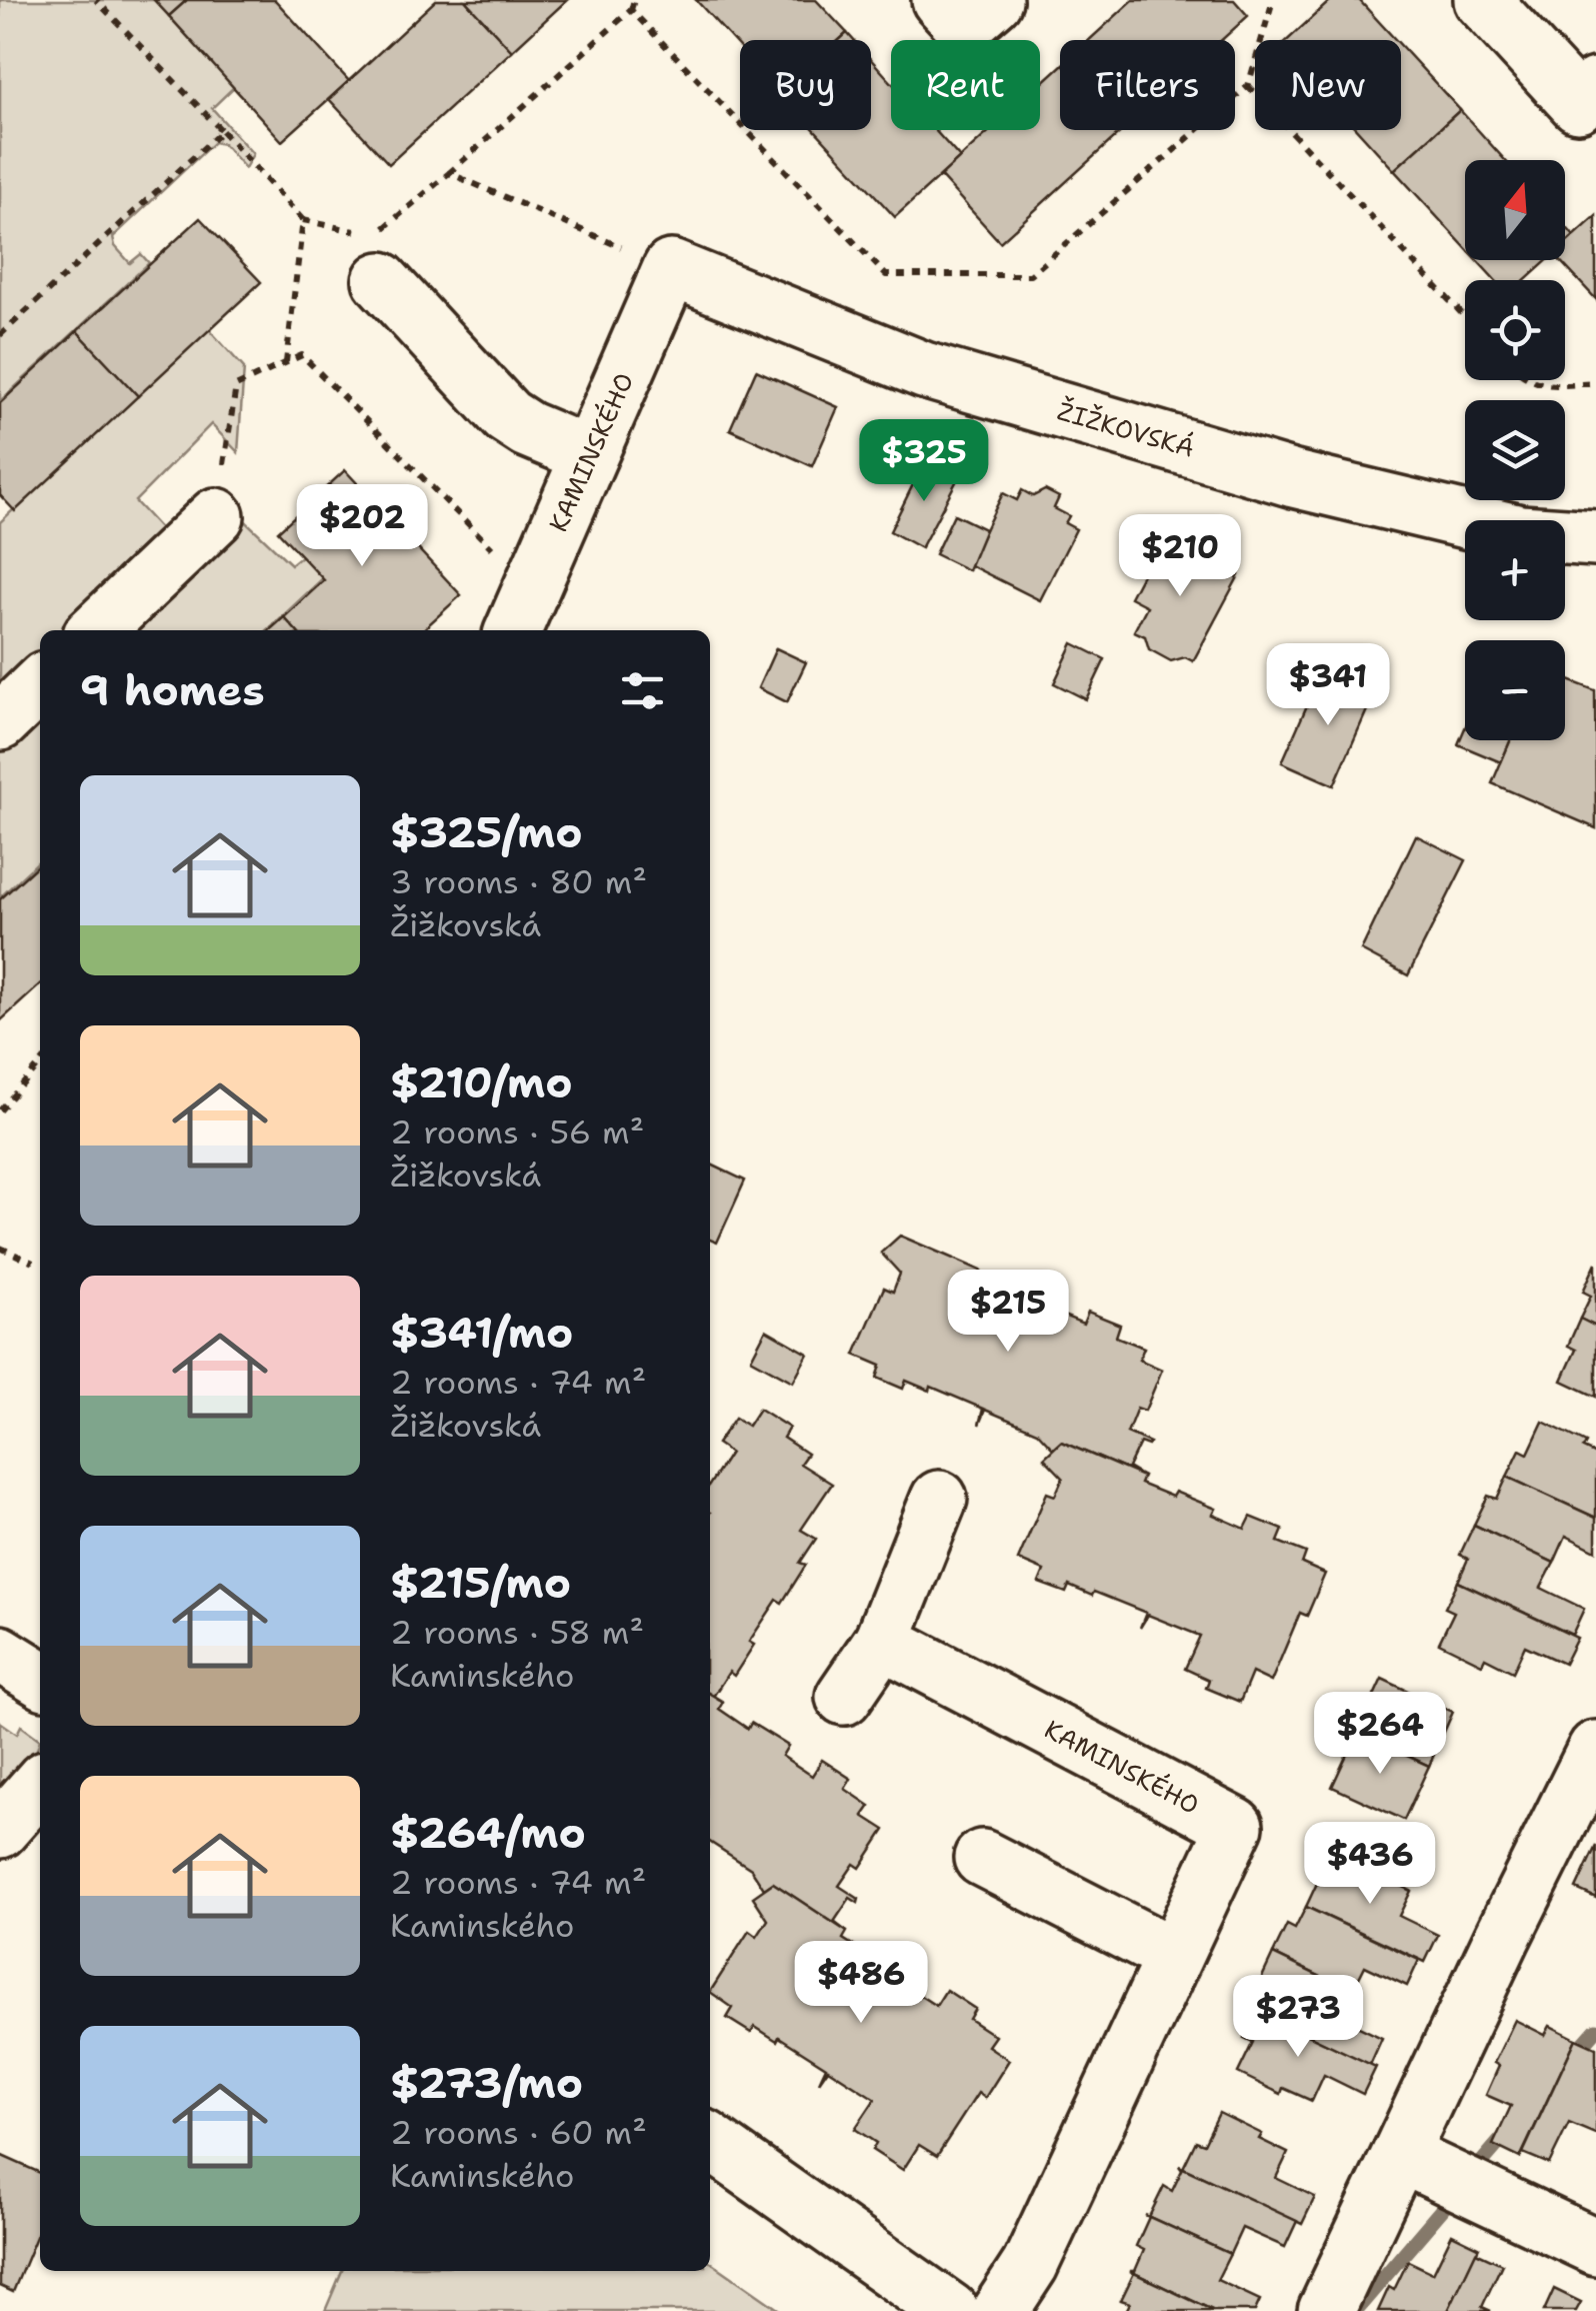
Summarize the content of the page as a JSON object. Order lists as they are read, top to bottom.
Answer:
{
  "streets": {
    "street": ["ŽIŽKOVSKÁ", "KAMINSKÉHO"]
  },
  "crossings": [
    ["ŽIŽKOVSKÁ", "KAMINSKÉHO"]
  ],
  "north": "top",
  "page": {
    "chip": [
      "Buy",
      "Rent",
      "Filters",
      "New"
    ],
    "map_buttons": ["+", "−"],
    "price": [
      "$325",
      "$202",
      "$210",
      "$341",
      "$215",
      "$264",
      "$436",
      "$486",
      "$273"
    ],
    "heading": "9 homes",
    "list": [
      {
        "name": "$325/mo",
        "note": "3 rooms · 80 m² · Žižkovská"
      },
      {
        "name": "$210/mo",
        "note": "2 rooms · 56 m² · Žižkovská"
      },
      {
        "name": "$341/mo",
        "note": "2 rooms · 74 m² · Žižkovská"
      },
      {
        "name": "$215/mo",
        "note": "2 rooms · 58 m² · Kaminského"
      },
      {
        "name": "$264/mo",
        "note": "2 rooms · 74 m² · Kaminského"
      },
      {
        "name": "$273/mo",
        "note": "2 rooms · 60 m² · Kaminského"
      }
    ]
  }
}
